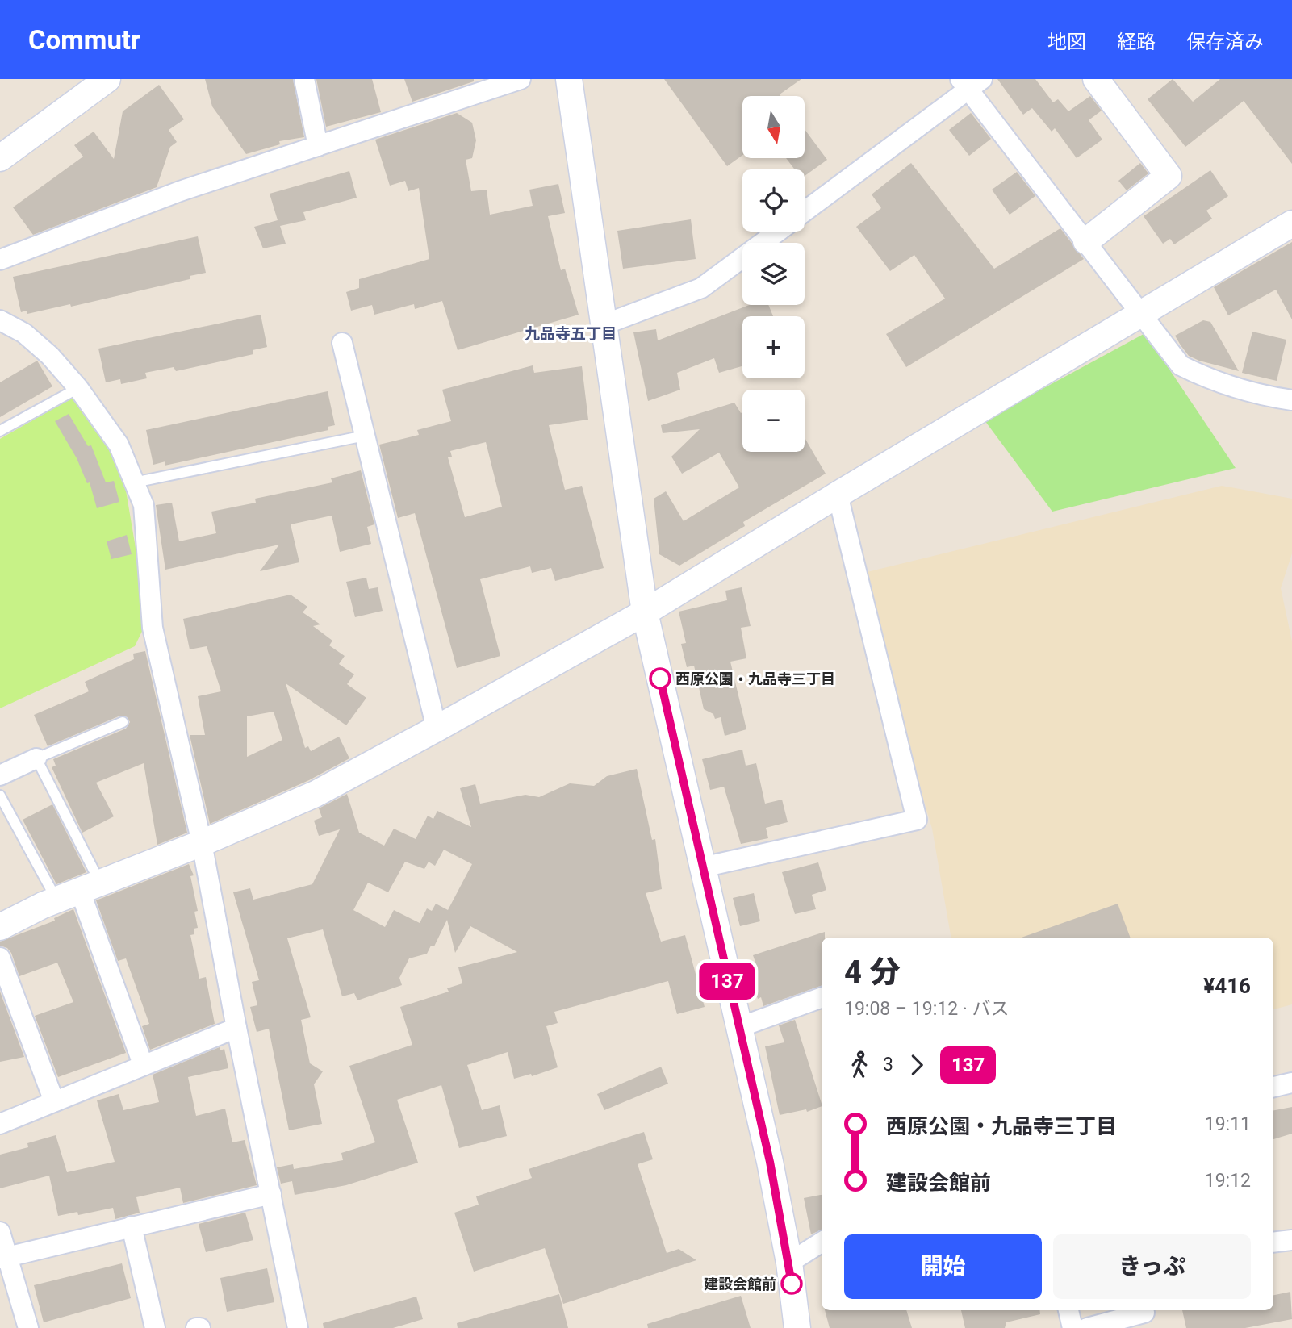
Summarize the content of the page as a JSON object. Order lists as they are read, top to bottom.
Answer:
{
  "districts": ["九品寺五丁目"],
  "places": ["西原公園・九品寺三丁目", "建設会館前"],
  "lines": ["bus line 137"],
  "north": "bottom",
  "page": {
    "header": "Commutr",
    "nav": ["地図", "経路", "保存済み"],
    "on_map": "137",
    "map_buttons": ["+", "−"],
    "heading": ["4 分", "19:08 – 19:12 · バス", "¥416"],
    "legs": ["3", "137"],
    "list": [
      {
        "name": "西原公園・九品寺三丁目",
        "value": "19:11"
      },
      {
        "name": "建設会館前",
        "value": "19:12"
      }
    ],
    "buttons": ["開始", "きっぷ"]
  }
}
